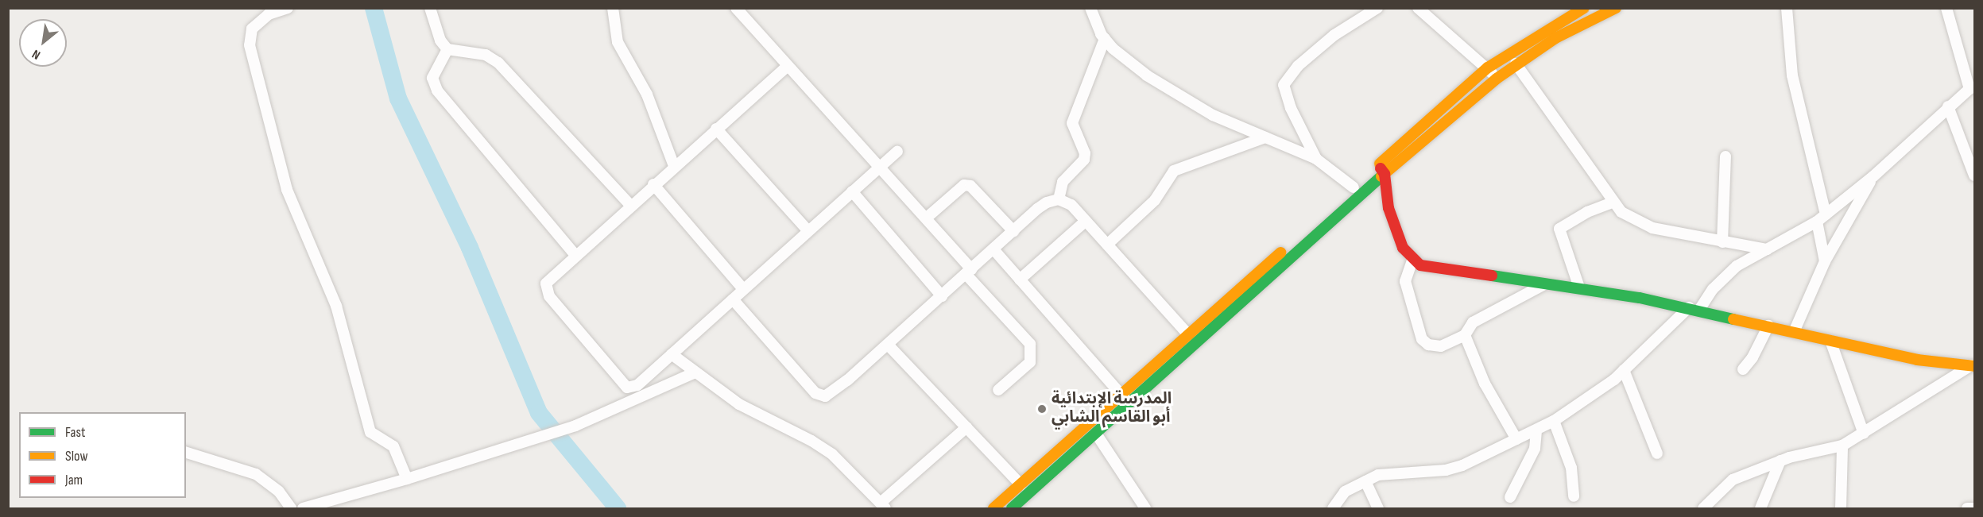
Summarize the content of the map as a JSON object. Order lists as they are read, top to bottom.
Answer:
{
  "places": ["المدرسة الإبتدائية أبو القاسم الشابي"],
  "legend": ["Fast", "Slow", "Jam"],
  "north": "bottom left"
}
